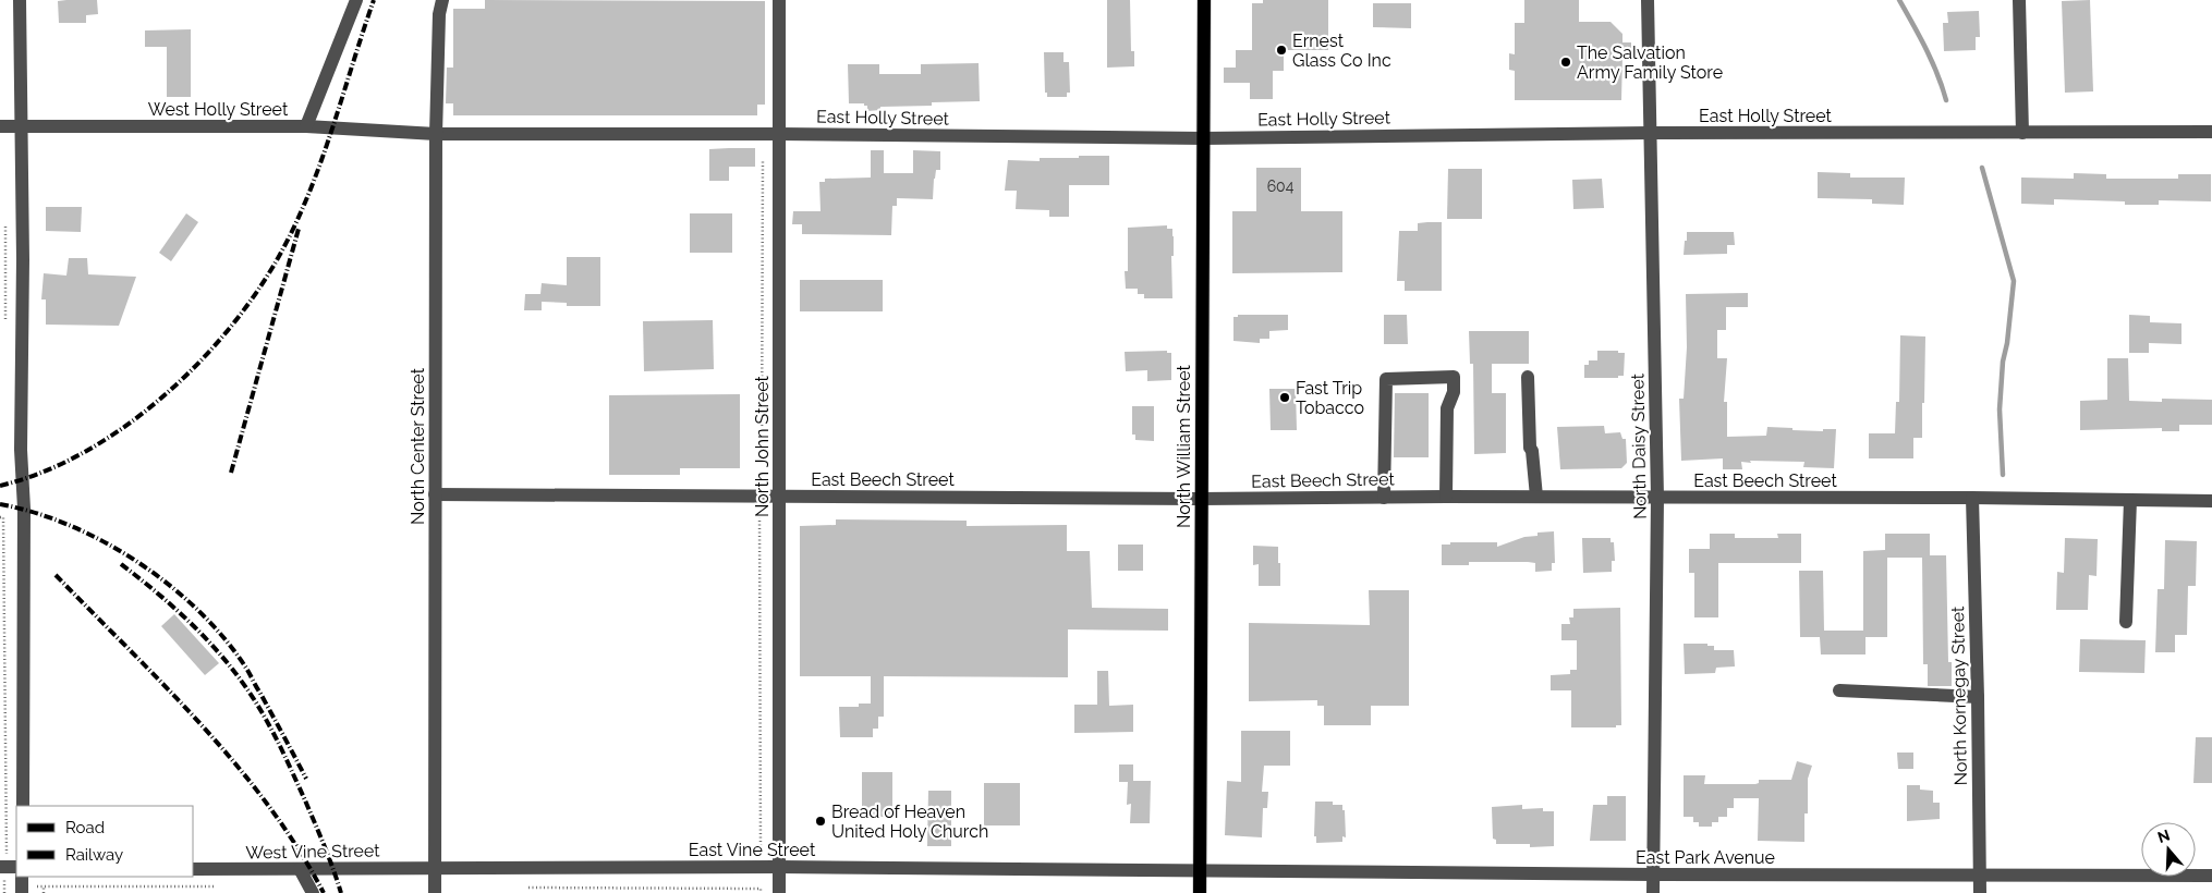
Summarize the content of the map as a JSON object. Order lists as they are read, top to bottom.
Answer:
{
  "streets": {
    "main road": ["North William Street"],
    "street": [
      "West Holly Street",
      "East Holly Street",
      "North Center Street",
      "North John Street",
      "North Daisy Street",
      "East Beech Street",
      "North Kornegay Street",
      "East Vine Street",
      "West Vine Street",
      "East Park Avenue"
    ]
  },
  "crossings": [
    ["West Holly Street", "East Holly Street"],
    ["West Holly Street", "North Center Street"],
    ["East Holly Street", "North Center Street"],
    ["East Holly Street", "North John Street"],
    ["East Holly Street", "North William Street"],
    ["East Holly Street", "North Daisy Street"],
    ["North Center Street", "East Beech Street"],
    ["North Center Street", "East Vine Street"],
    ["North Center Street", "West Vine Street"],
    ["North John Street", "East Beech Street"],
    ["North John Street", "East Vine Street"],
    ["North William Street", "East Beech Street"],
    ["North William Street", "East Vine Street"],
    ["North William Street", "East Park Avenue"],
    ["North Daisy Street", "East Beech Street"],
    ["North Daisy Street", "East Park Avenue"],
    ["East Beech Street", "North Kornegay Street"],
    ["North Kornegay Street", "East Park Avenue"],
    ["East Vine Street", "West Vine Street"],
    ["East Vine Street", "East Park Avenue"]
  ],
  "places": [
    "Ernest Glass Co Inc",
    "The Salvation Army Family Store",
    "Fast Trip Tobacco",
    "Bread of Heaven United Holy Church"
  ],
  "house_numbers": ["604"],
  "legend": ["Road", "Railway"],
  "north": "top"
}
